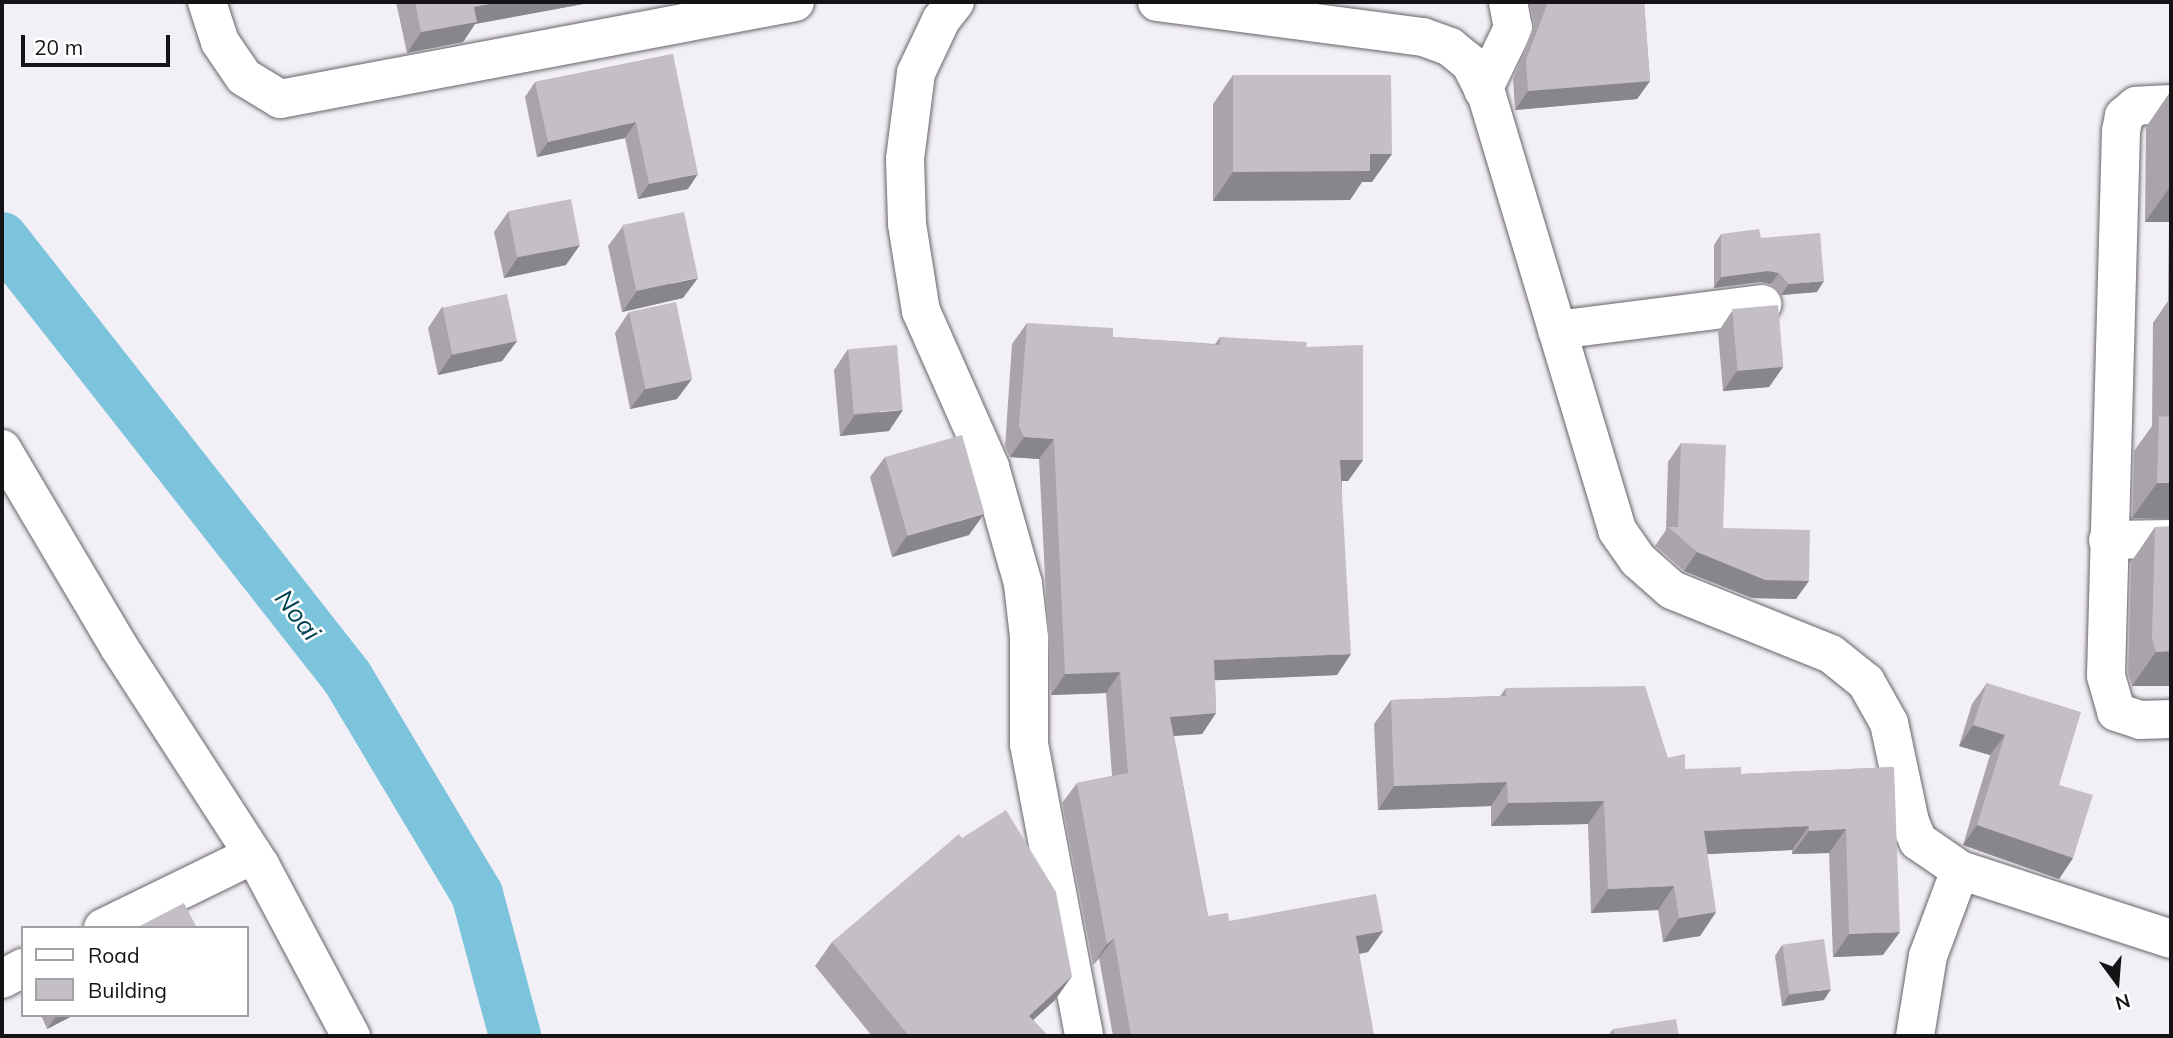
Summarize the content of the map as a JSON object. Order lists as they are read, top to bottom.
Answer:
{
  "water": ["Noai"],
  "legend": ["Road", "Building"],
  "scale_bar": "20 m",
  "north": "bottom"
}
